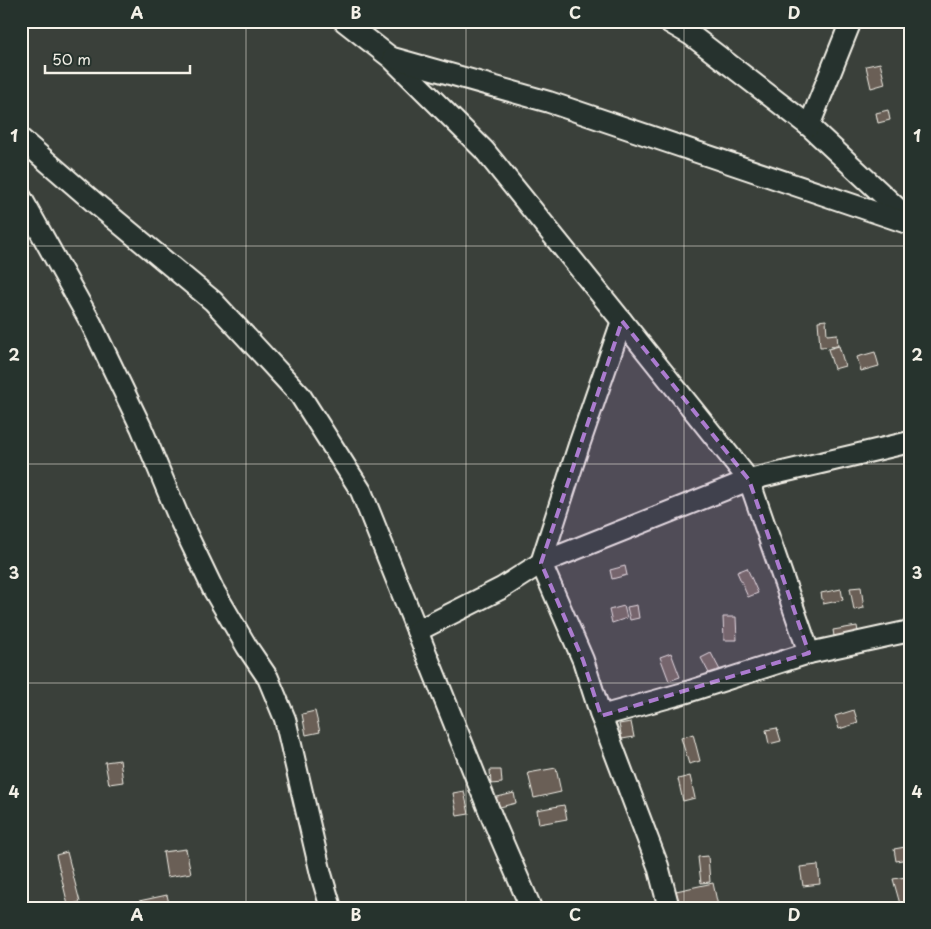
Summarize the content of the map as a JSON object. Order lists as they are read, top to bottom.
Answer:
{
  "scale_bar": "50 m",
  "grid": {
    "columns": [
      "A",
      "B",
      "C",
      "D"
    ],
    "rows": [
      "1",
      "2",
      "3",
      "4"
    ]
  }
}
